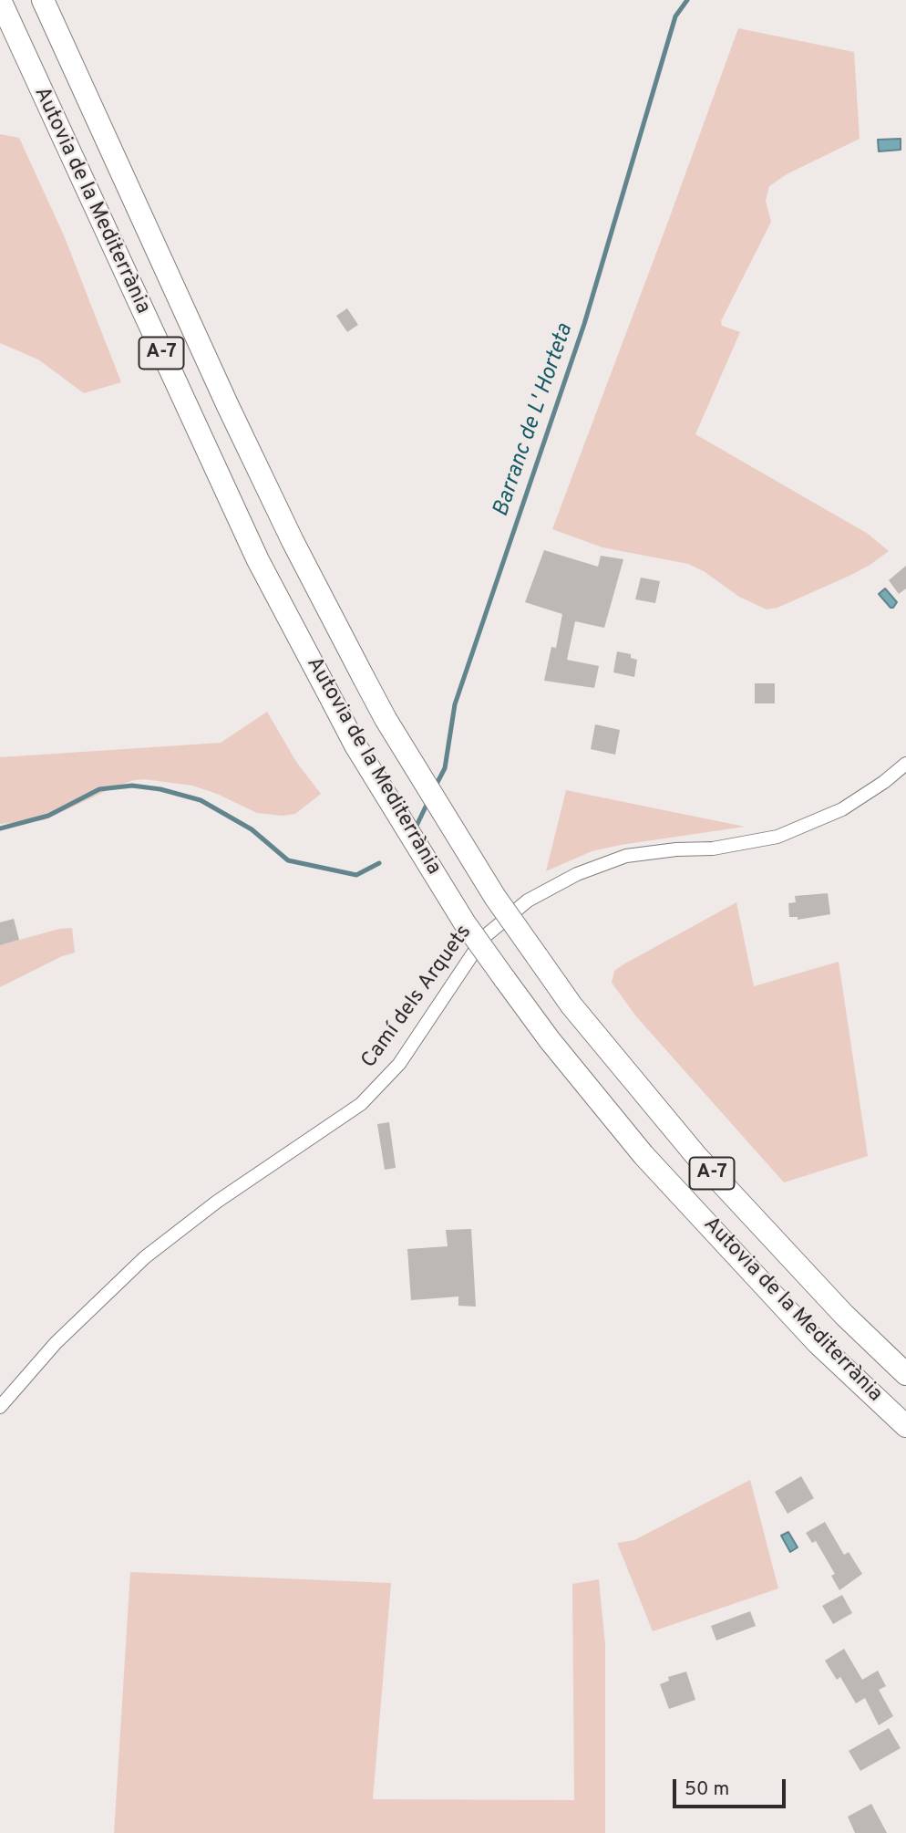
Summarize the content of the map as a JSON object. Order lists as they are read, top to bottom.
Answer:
{
  "streets": {
    "highway": ["Autovia de la Mediterrània", "A-7"],
    "street": ["Camí dels Arquets"]
  },
  "water": ["Barranc de L' Horteta"],
  "scale_bar": "50 m"
}
